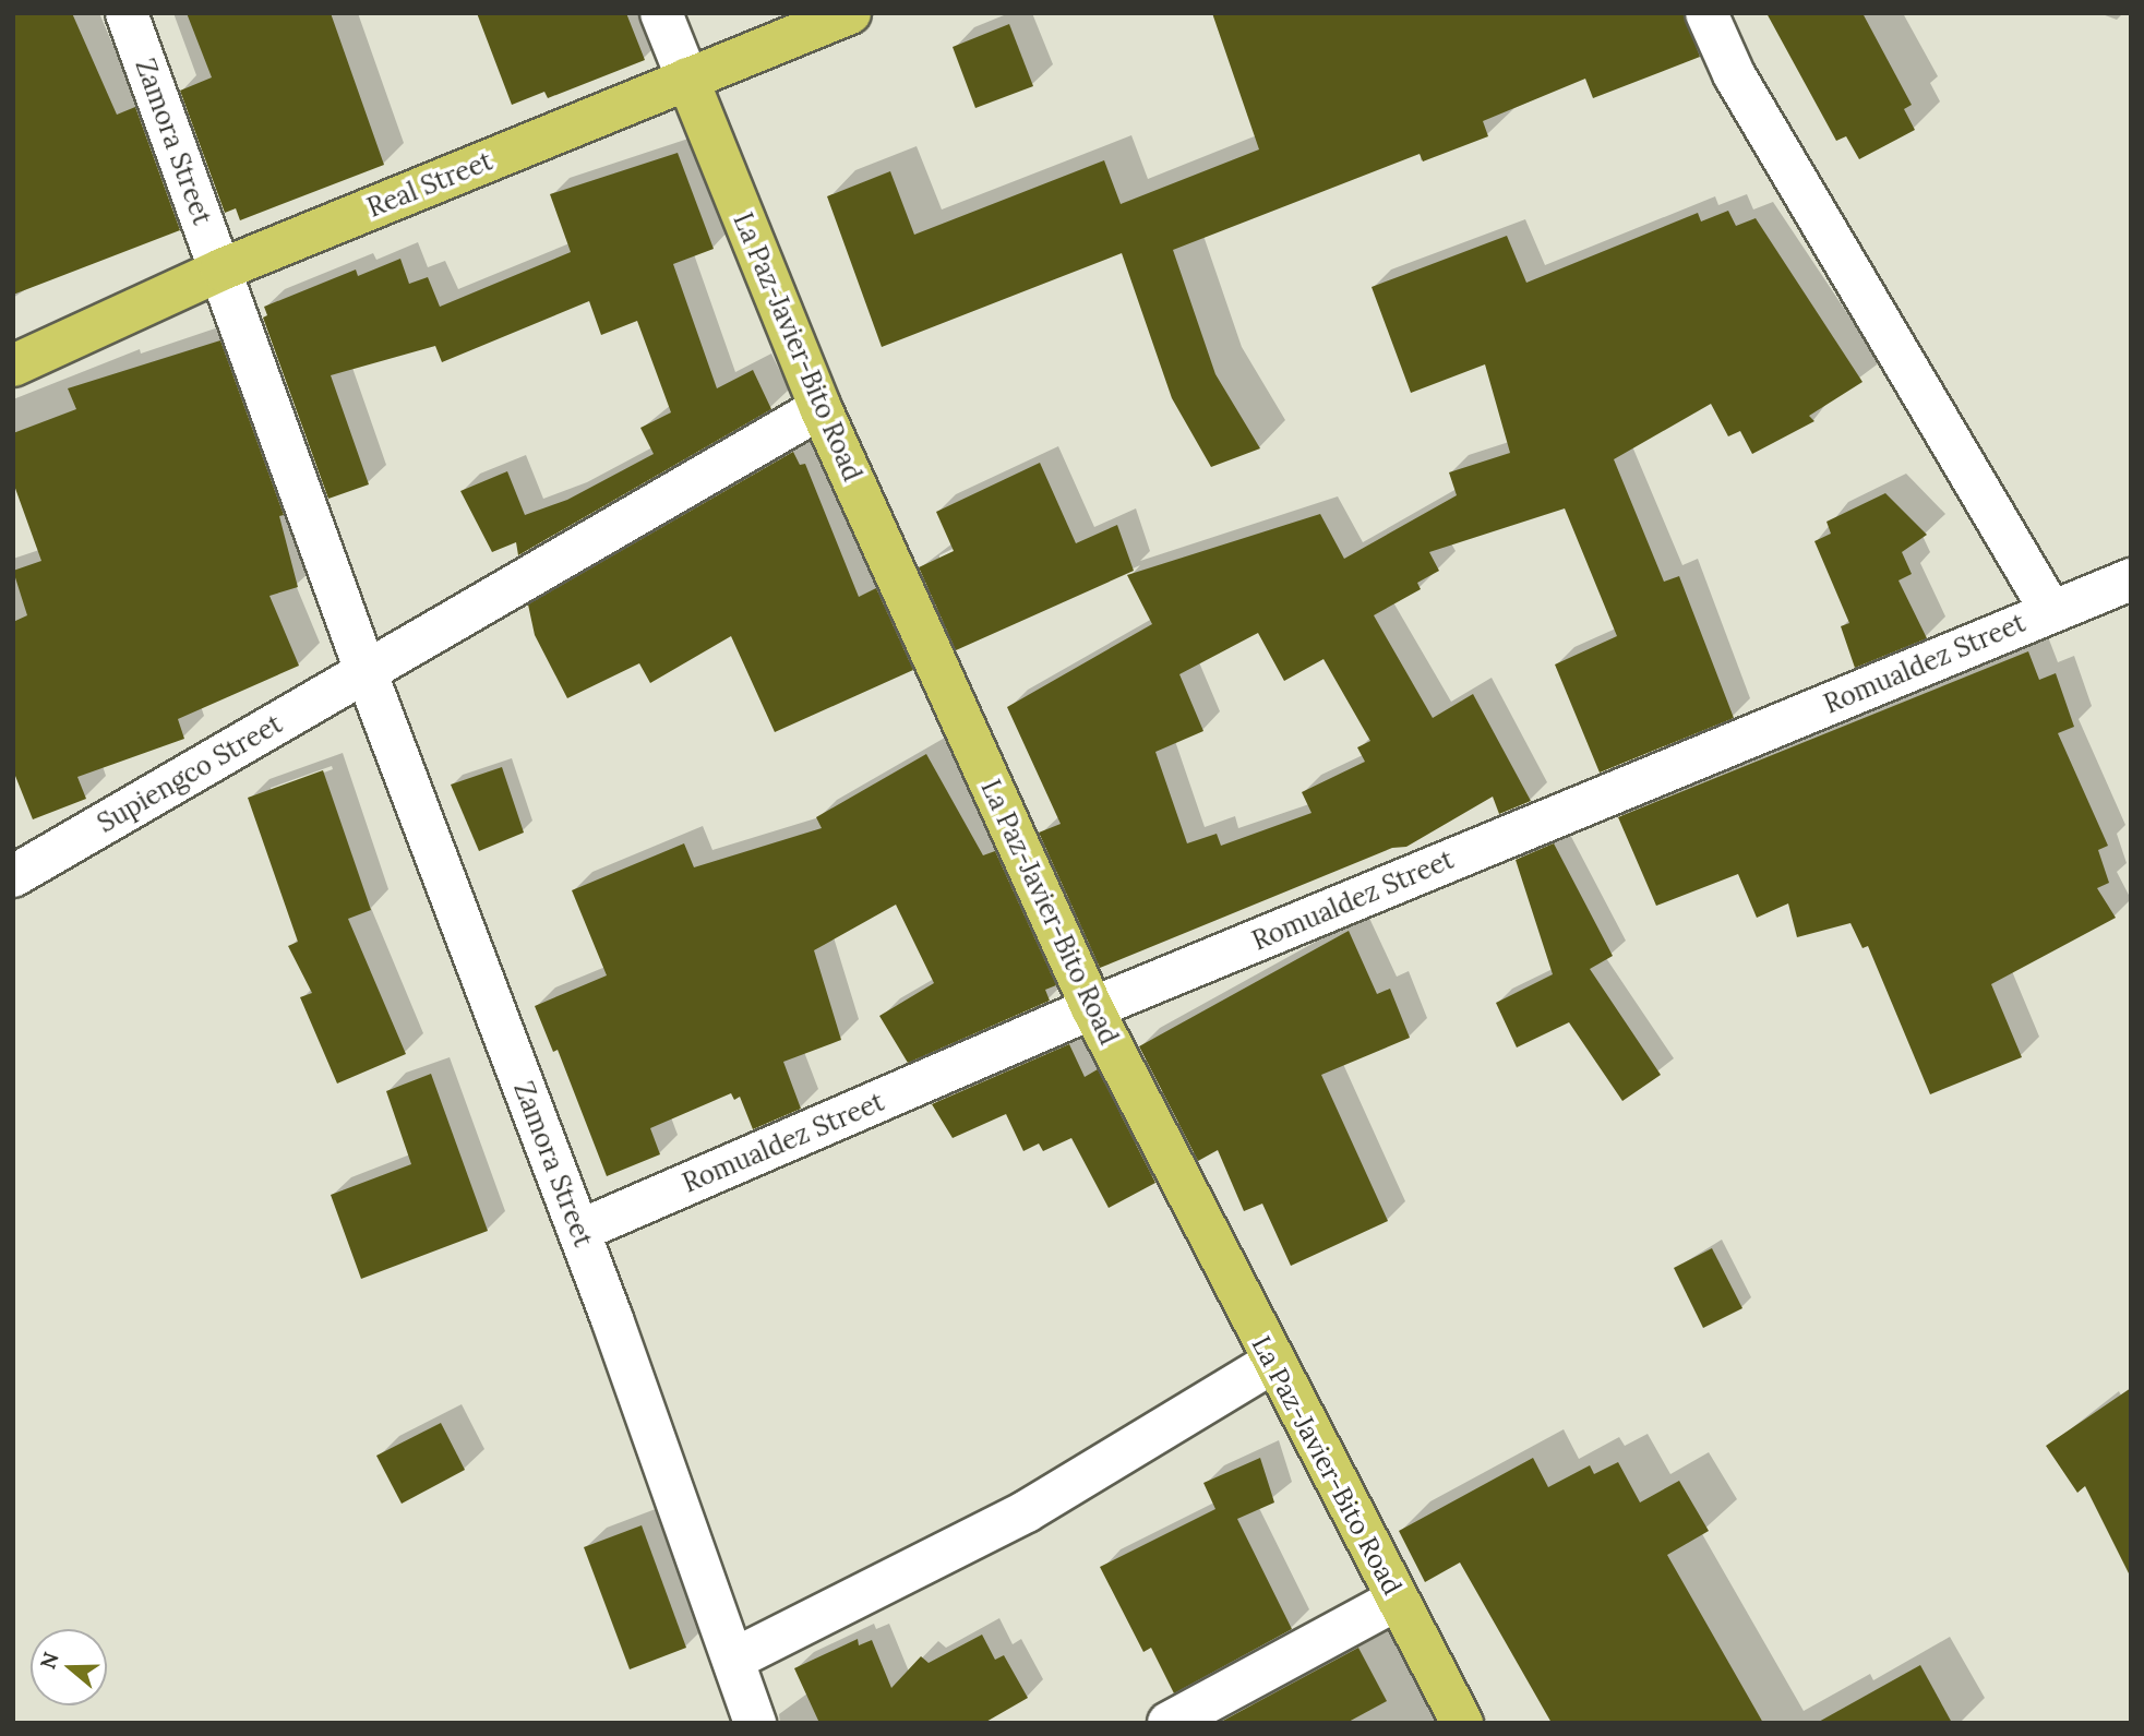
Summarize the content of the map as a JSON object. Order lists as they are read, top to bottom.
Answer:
{
  "streets": {
    "main road": ["Real Street", "La Paz-Javier-Bito Road"],
    "street": ["Zamora Street", "Romualdez Street", "Supiengco Street"]
  },
  "crossings": [
    ["Zamora Street", "Real Street"],
    ["Zamora Street", "Romualdez Street"],
    ["Zamora Street", "Supiengco Street"],
    ["Real Street", "La Paz-Javier-Bito Road"],
    ["La Paz-Javier-Bito Road", "Romualdez Street"],
    ["La Paz-Javier-Bito Road", "Supiengco Street"]
  ],
  "north": "left"
}
